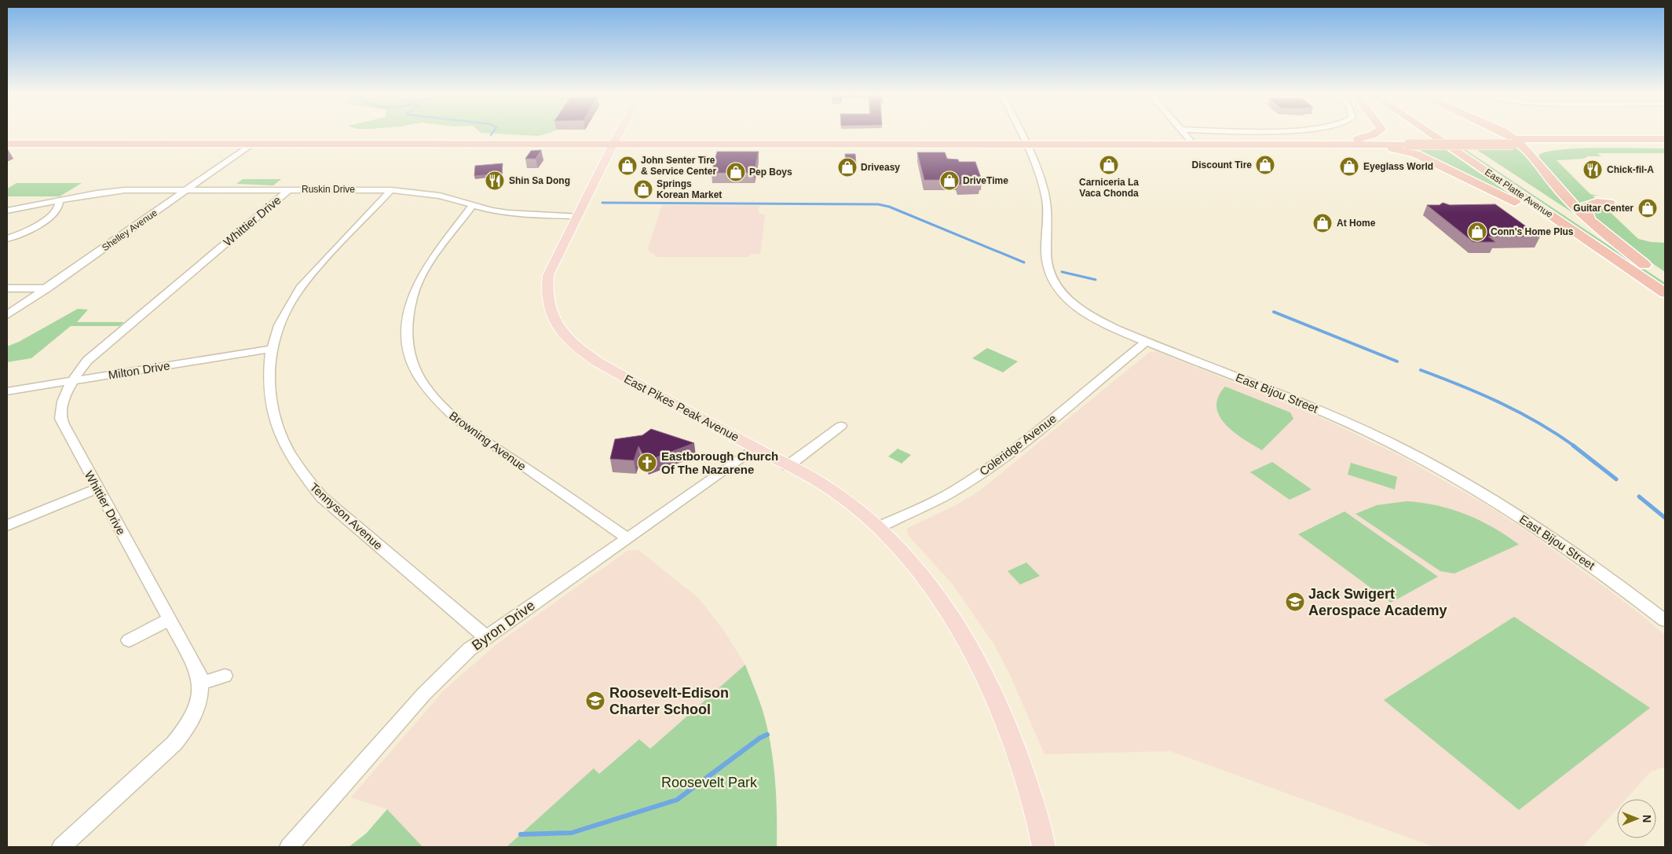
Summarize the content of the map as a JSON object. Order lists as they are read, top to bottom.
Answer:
{
  "streets": {
    "highway": ["East Platte Avenue"],
    "main road": ["East Pikes Peak Avenue"],
    "street": [
      "Ruskin Drive",
      "Whittier Drive",
      "Shelley Avenue",
      "Milton Drive",
      "East Bijou Street",
      "Browning Avenue",
      "Coleridge Avenue",
      "Tennyson Avenue",
      "Byron Drive"
    ]
  },
  "crossings": [
    ["Ruskin Drive", "Whittier Drive"],
    ["Ruskin Drive", "Shelley Avenue"],
    ["Ruskin Drive", "East Pikes Peak Avenue"],
    ["Ruskin Drive", "Browning Avenue"],
    ["Ruskin Drive", "Tennyson Avenue"],
    ["Whittier Drive", "Milton Drive"],
    ["Milton Drive", "Tennyson Avenue"],
    ["East Bijou Street", "Coleridge Avenue"],
    ["East Pikes Peak Avenue", "Coleridge Avenue"],
    ["East Pikes Peak Avenue", "Byron Drive"],
    ["Browning Avenue", "Byron Drive"],
    ["Tennyson Avenue", "Byron Drive"]
  ],
  "parks": ["Roosevelt Park"],
  "places": {
    "shop": [
      "Carniceria La Vaca Chonda",
      "Discount Tire",
      "John Senter Tire & Service Center",
      "Eyeglass World",
      "Driveasy",
      "Pep Boys",
      "DriveTime",
      "Springs Korean Market",
      "Guitar Center",
      "At Home",
      "Conn's Home Plus"
    ],
    "restaurant": ["Chick-fil-A", "Shin Sa Dong"],
    "church": ["Eastborough Church Of The Nazarene"],
    "school or university": ["Jack Swigert Aerospace Academy", "Roosevelt-Edison Charter School"]
  },
  "north": "right"
}
